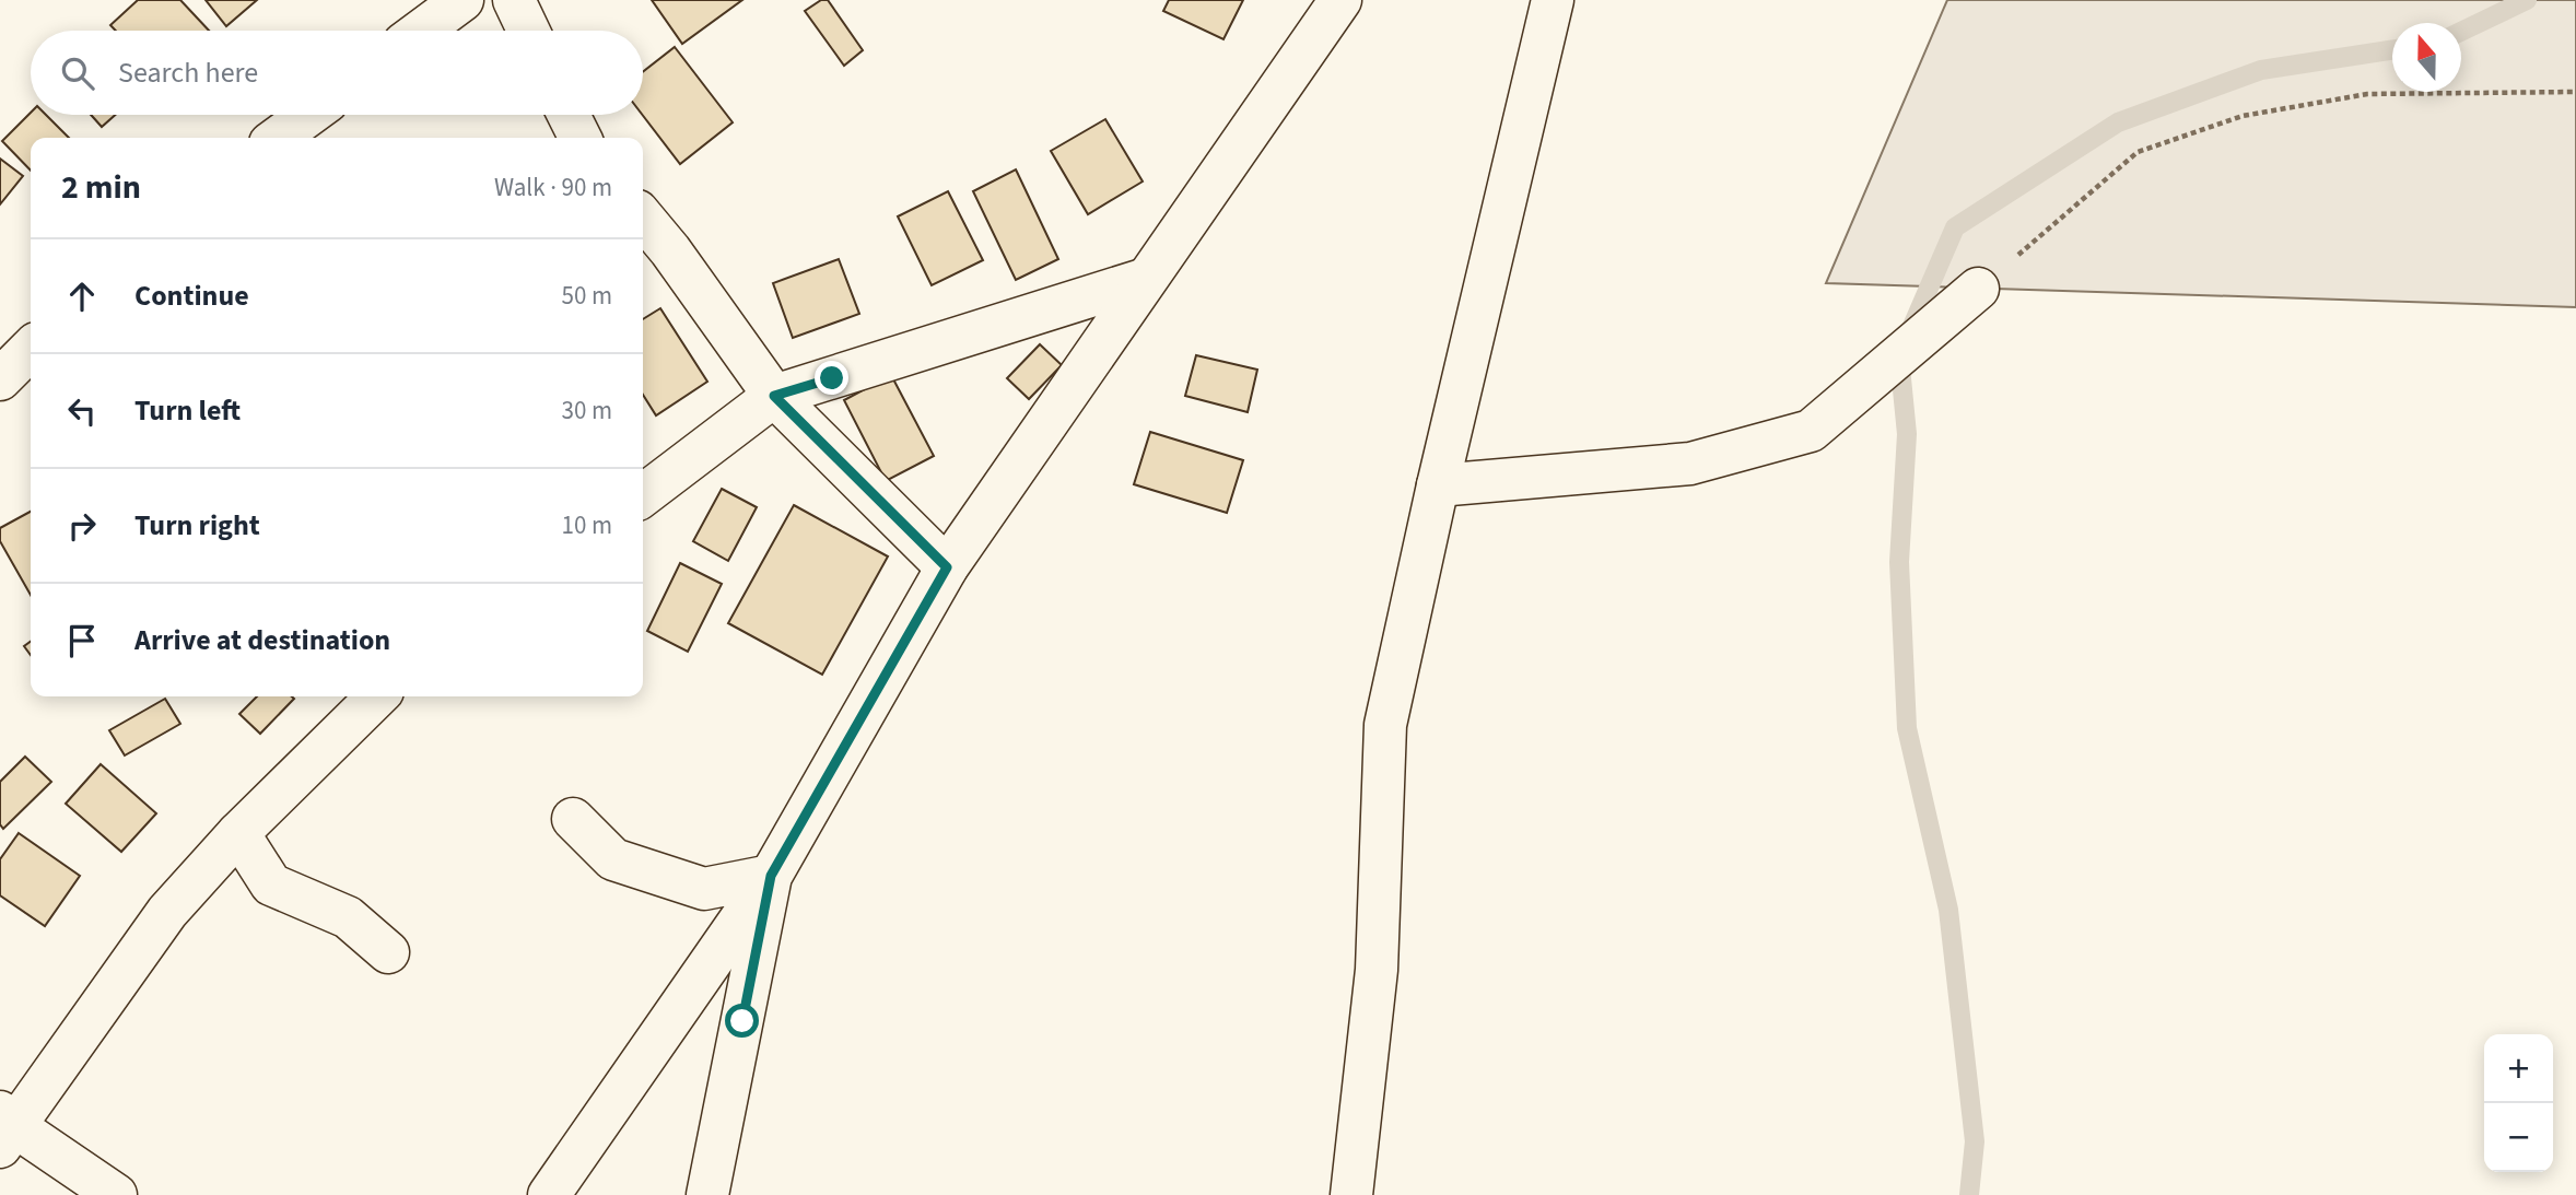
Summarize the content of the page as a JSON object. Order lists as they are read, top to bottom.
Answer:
{
  "north": "top",
  "page": {
    "search": "Search here",
    "heading": ["2 min", "Walk · 90 m"],
    "list": [
      ["Continue", "50 m"],
      ["Turn left", "30 m"],
      ["Turn right", "10 m"],
      "Arrive at destination"
    ],
    "map_buttons": ["+", "−"]
  }
}
